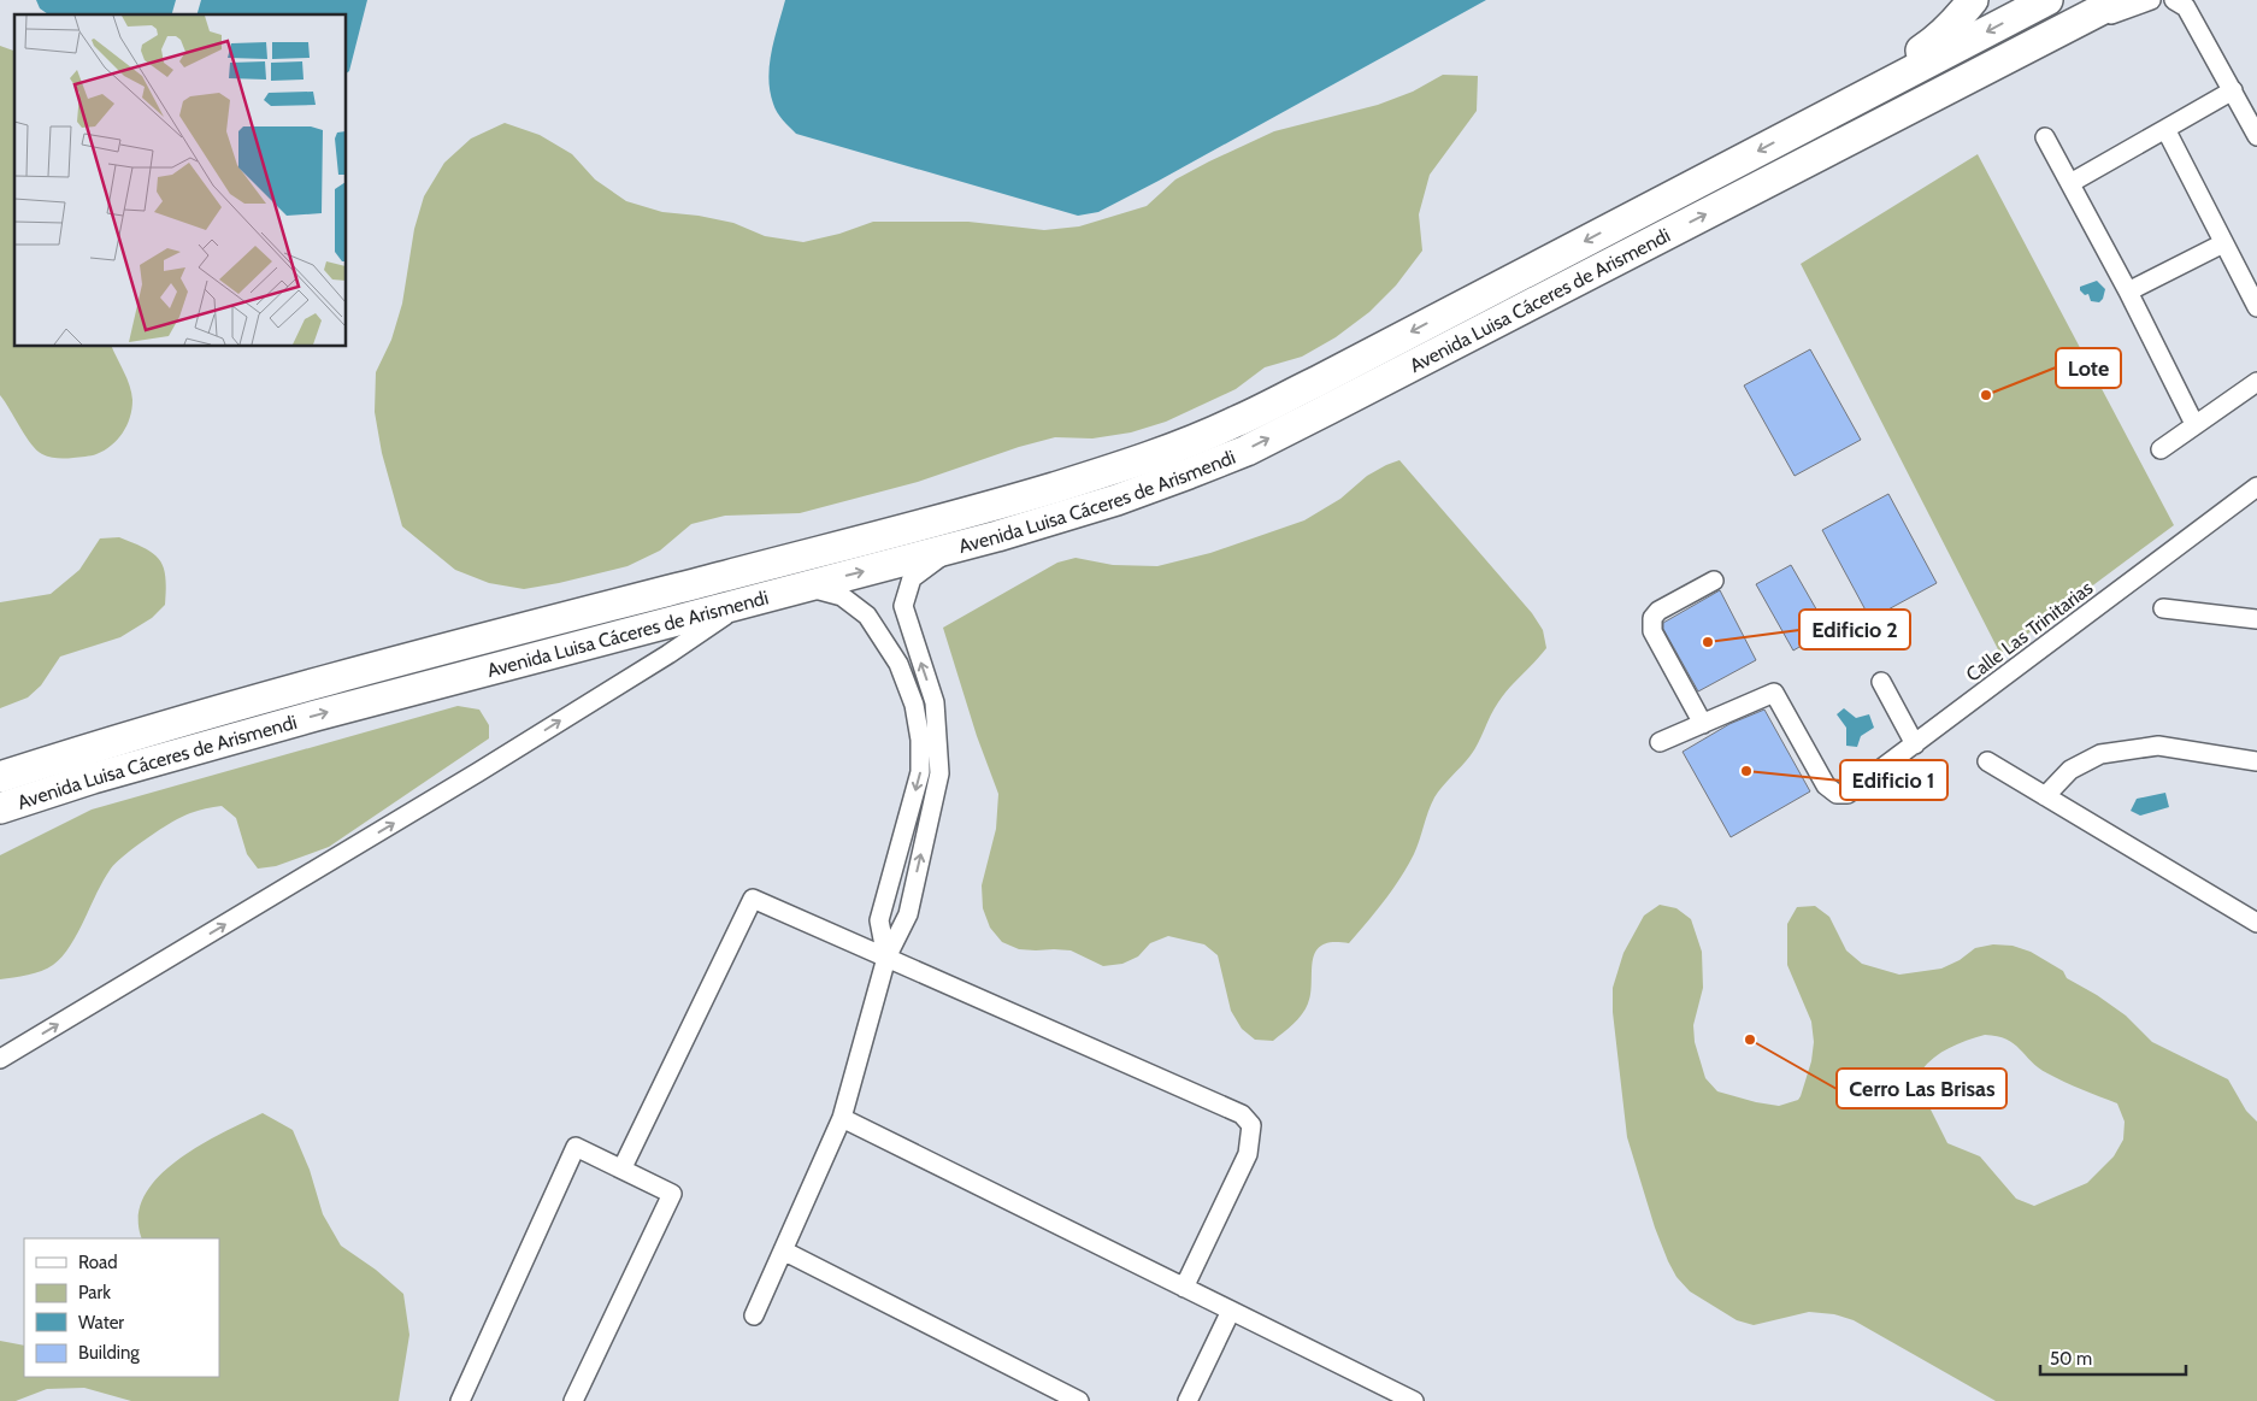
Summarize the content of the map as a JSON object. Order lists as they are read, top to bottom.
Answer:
{
  "streets": {
    "main road": ["Avenida Luisa Cáceres de Arismendi"],
    "street": ["Calle Las Trinitarias"]
  },
  "places": [
    "Lote",
    "Edificio 2",
    "Edificio 1",
    "Cerro Las Brisas"
  ],
  "legend": [
    "Road",
    "Park",
    "Water",
    "Building"
  ],
  "scale_bar": "50 m"
}
